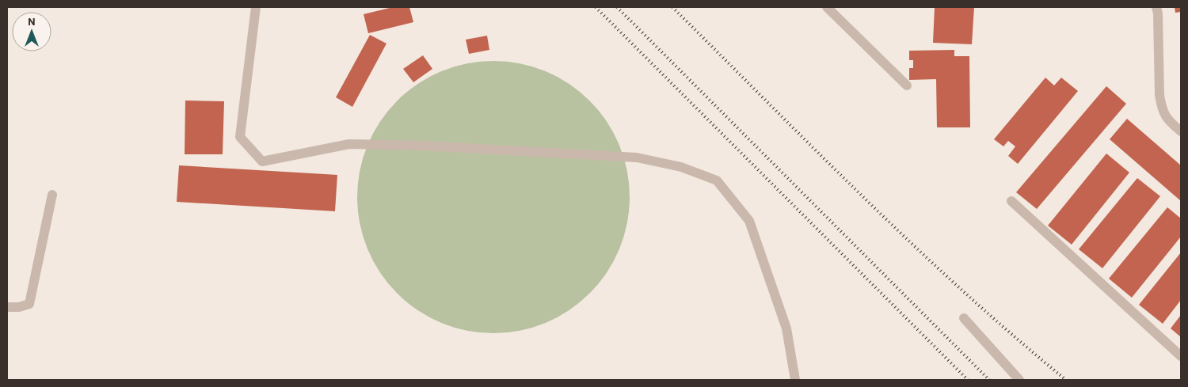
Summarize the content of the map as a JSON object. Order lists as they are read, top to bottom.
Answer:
{
  "north": "top"
}
